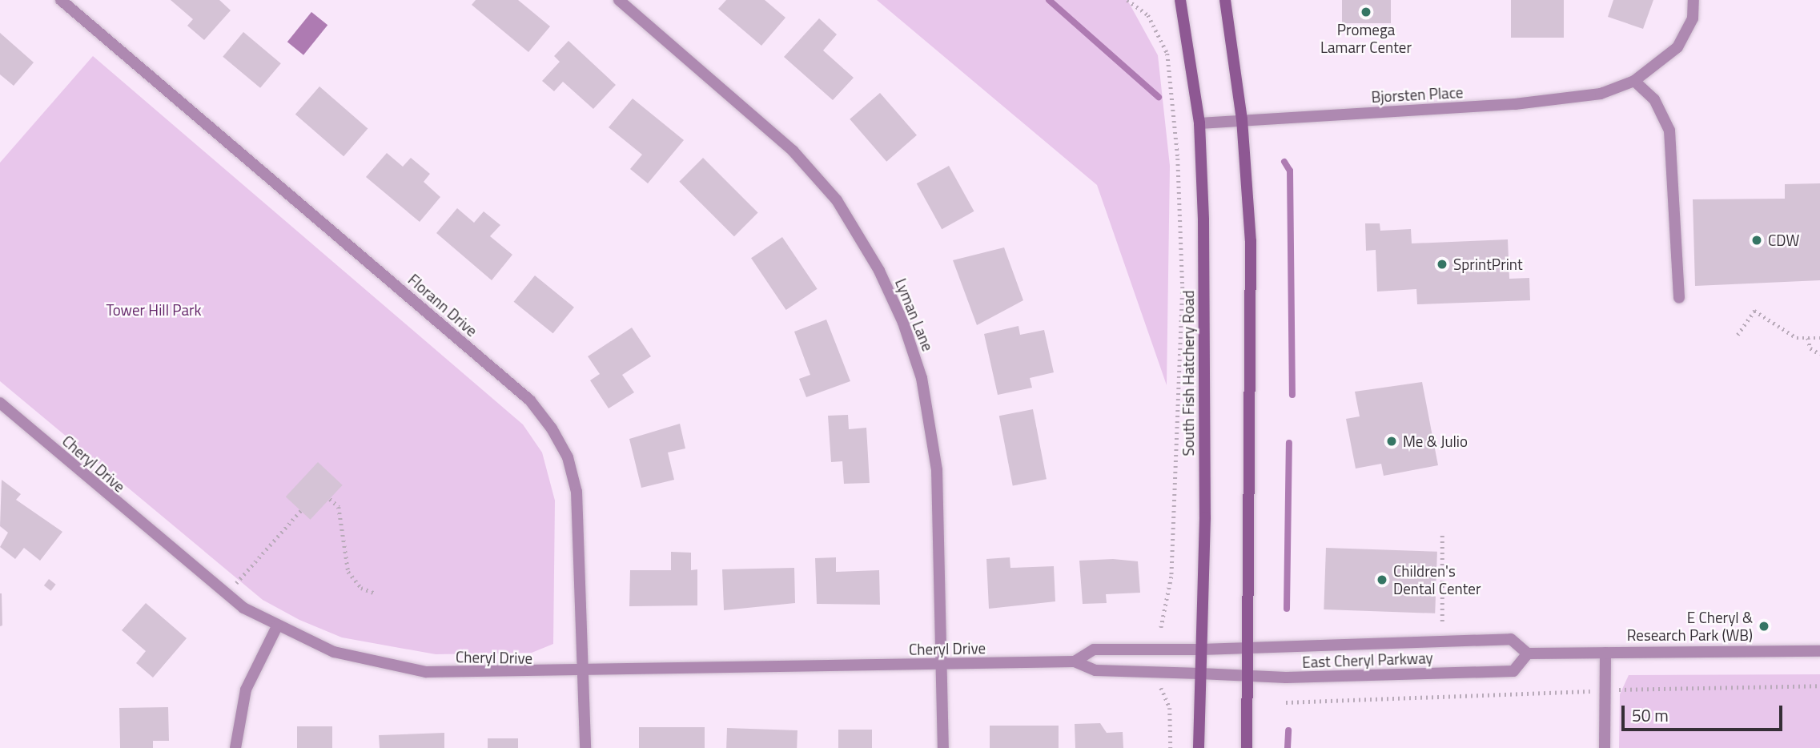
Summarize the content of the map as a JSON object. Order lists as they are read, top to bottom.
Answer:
{
  "streets": {
    "main road": ["South Fish Hatchery Road"],
    "street": [
      "Bjorsten Place",
      "Florann Drive",
      "Lyman Lane",
      "Cheryl Drive",
      "East Cheryl Parkway"
    ]
  },
  "crossings": [
    ["Bjorsten Place", "South Fish Hatchery Road"],
    ["Florann Drive", "Cheryl Drive"],
    ["Lyman Lane", "Cheryl Drive"],
    ["South Fish Hatchery Road", "Cheryl Drive"],
    ["South Fish Hatchery Road", "East Cheryl Parkway"],
    ["Cheryl Drive", "East Cheryl Parkway"]
  ],
  "parks": ["Tower Hill Park"],
  "places": [
    "Promega Lamarr Center",
    "CDW",
    "SprintPrint",
    "Me & Julio",
    "Children's Dental Center",
    "E Cheryl & Research Park (WB)"
  ],
  "scale_bar": "50 m"
}
